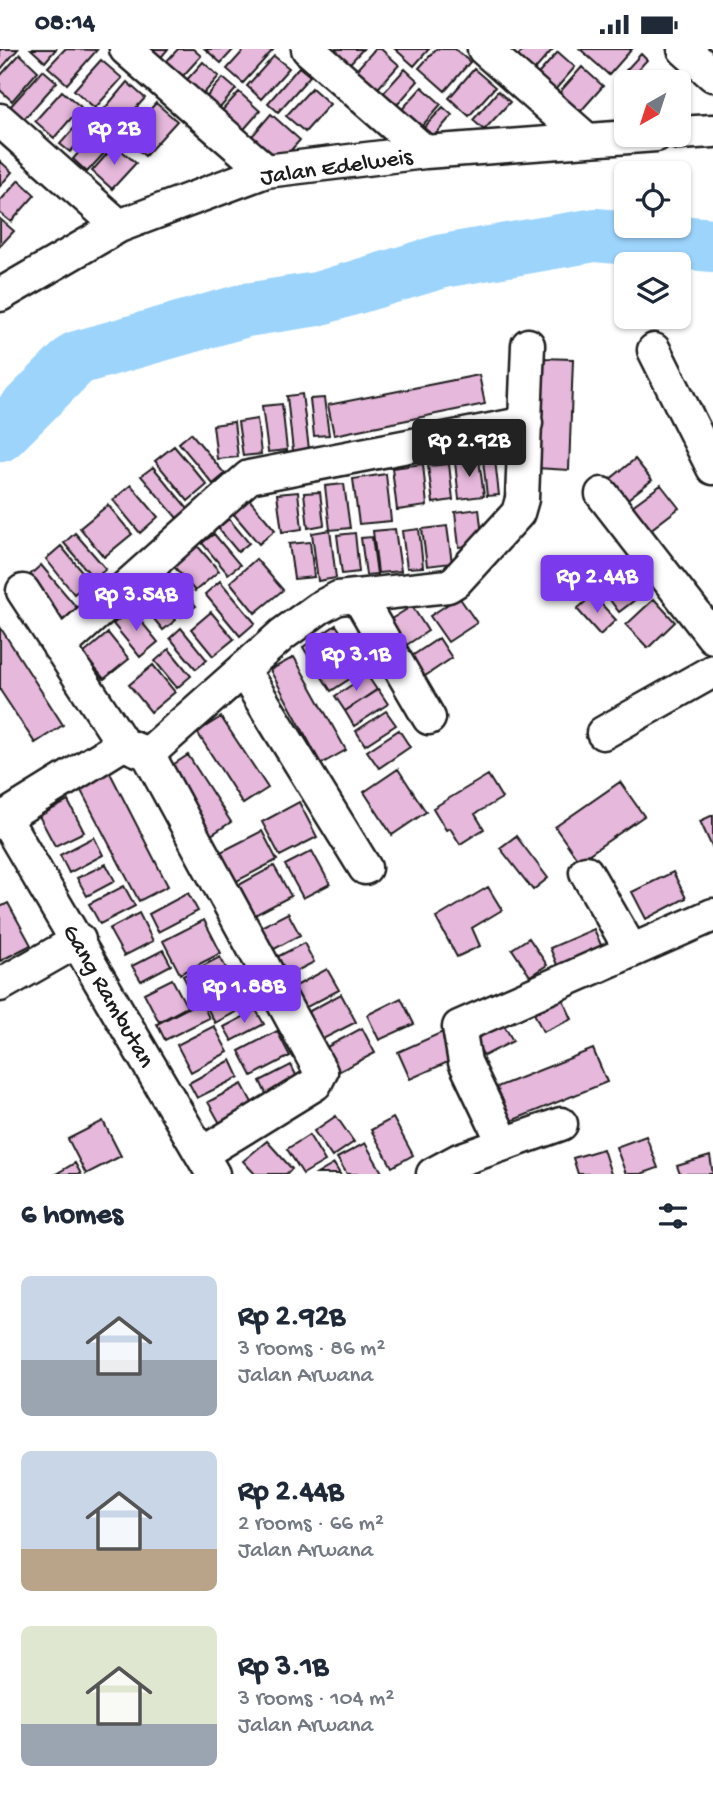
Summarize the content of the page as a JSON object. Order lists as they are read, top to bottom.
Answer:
{
  "streets": {
    "street": ["Jalan Edelweis", "Gang Rambutan"]
  },
  "north": "bottom left",
  "page": {
    "status": "08:14",
    "price": [
      "Rp 2B",
      "Rp 2.92B",
      "Rp 2.44B",
      "Rp 3.54B",
      "Rp 3.1B",
      "Rp 1.88B"
    ],
    "heading": "6 homes",
    "list": [
      {
        "name": "Rp 2.92B",
        "note": "3 rooms · 86 m² · Jalan Arwana"
      },
      {
        "name": "Rp 2.44B",
        "note": "2 rooms · 66 m² · Jalan Arwana"
      },
      {
        "name": "Rp 3.1B",
        "note": "3 rooms · 104 m² · Jalan Arwana"
      }
    ]
  }
}
